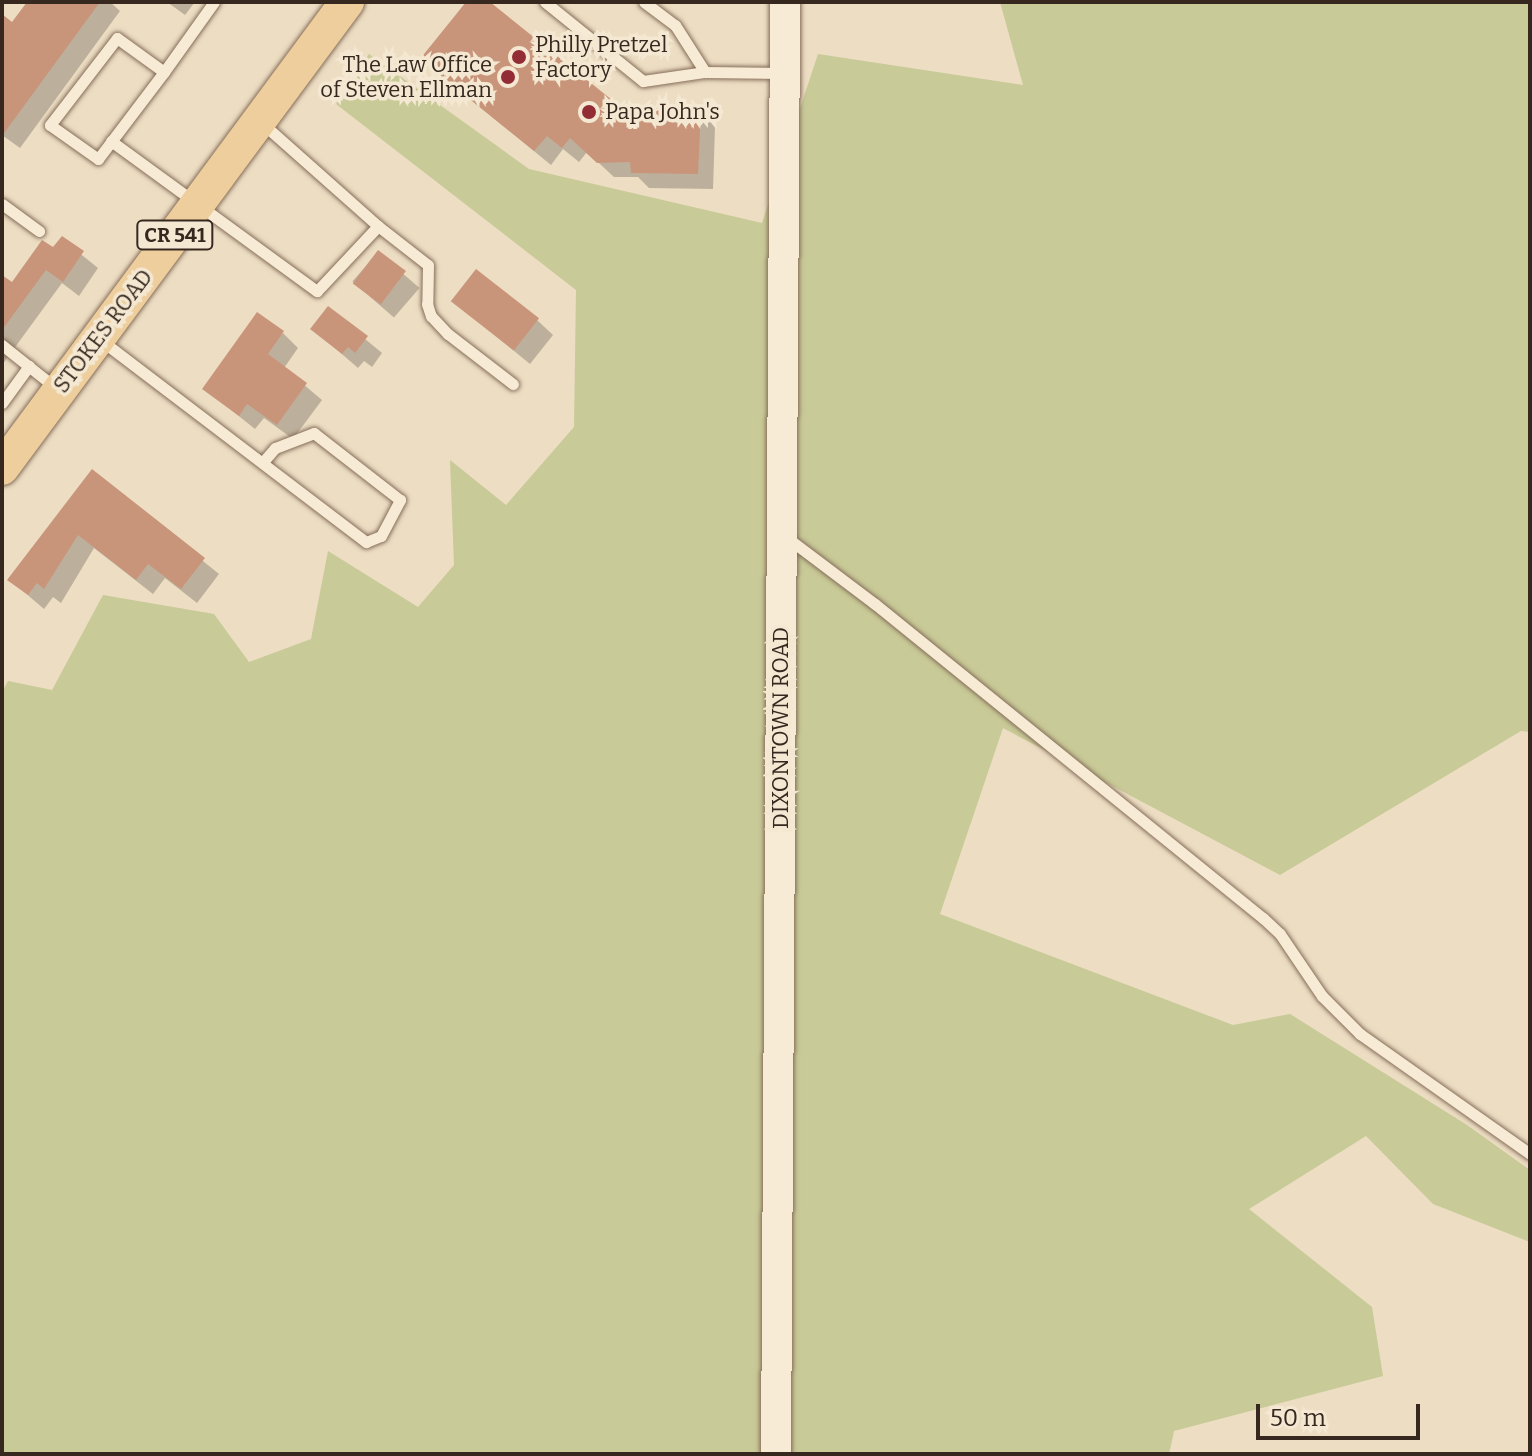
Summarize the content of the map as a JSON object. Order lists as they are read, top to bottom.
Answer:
{
  "streets": {
    "main road": ["CR 541", "STOKES ROAD"],
    "street": ["DIXONTOWN ROAD"]
  },
  "places": ["Philly Pretzel Factory", "The Law Office of Steven Ellman", "Papa John's"],
  "scale_bar": "50 m"
}
